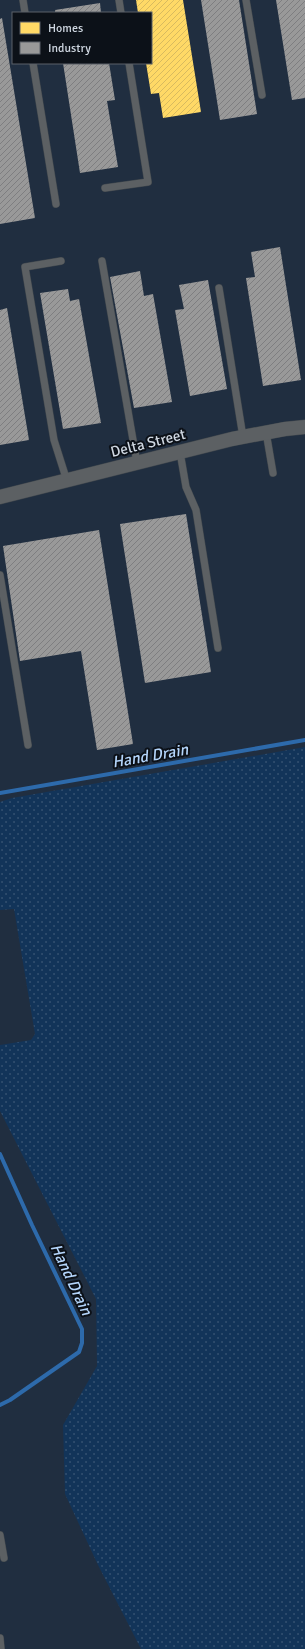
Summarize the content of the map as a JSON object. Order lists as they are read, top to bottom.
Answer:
{
  "streets": {
    "street": ["Delta Street"]
  },
  "water": ["Hand Drain"],
  "legend": ["Homes", "Industry"]
}
